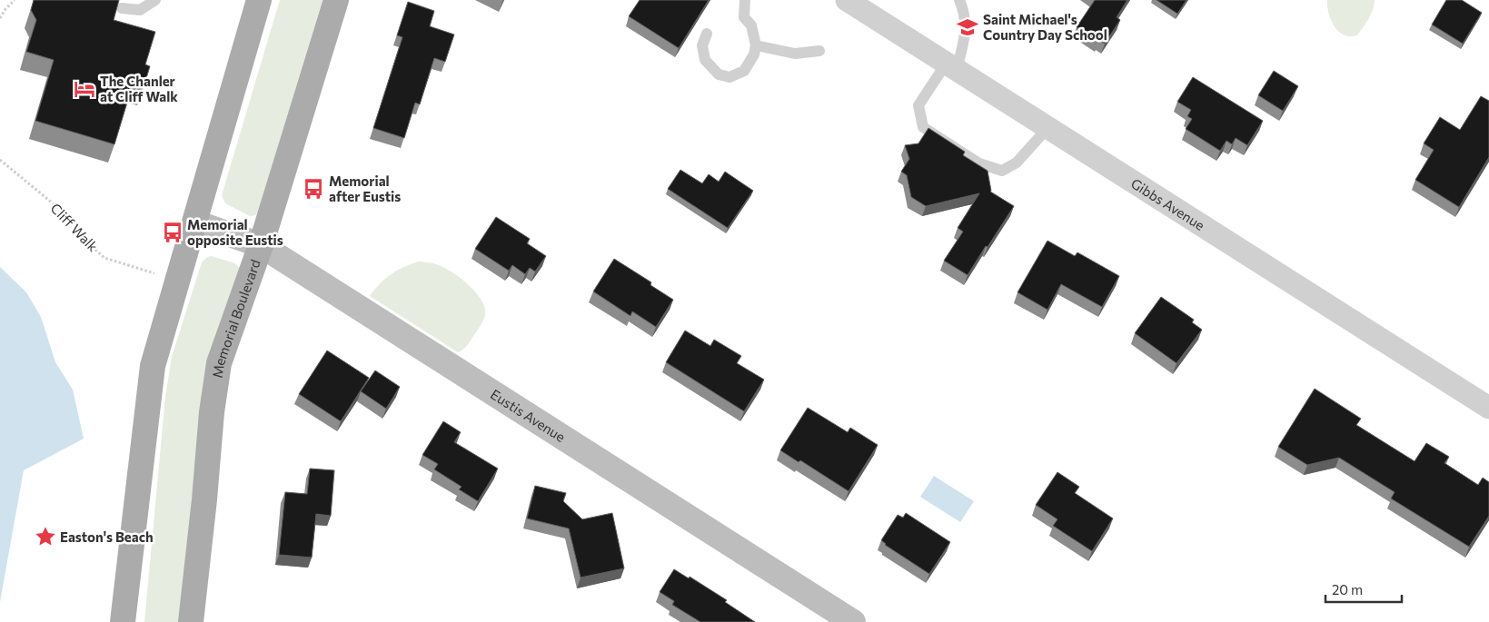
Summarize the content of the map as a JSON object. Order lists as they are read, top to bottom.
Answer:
{
  "streets": {
    "main road": ["Memorial Boulevard"],
    "street": ["Gibbs Avenue", "Eustis Avenue"],
    "path": ["Cliff Walk"]
  },
  "crossings": [
    ["Memorial Boulevard", "Eustis Avenue"]
  ],
  "places": {
    "school or university": ["Saint Michael's Country Day School"],
    "hotel": ["The Chanler at Cliff Walk"],
    "bus stop": ["Memorial after Eustis", "Memorial opposite Eustis"],
    "place": ["Easton's Beach"]
  },
  "scale_bar": "20 m"
}
